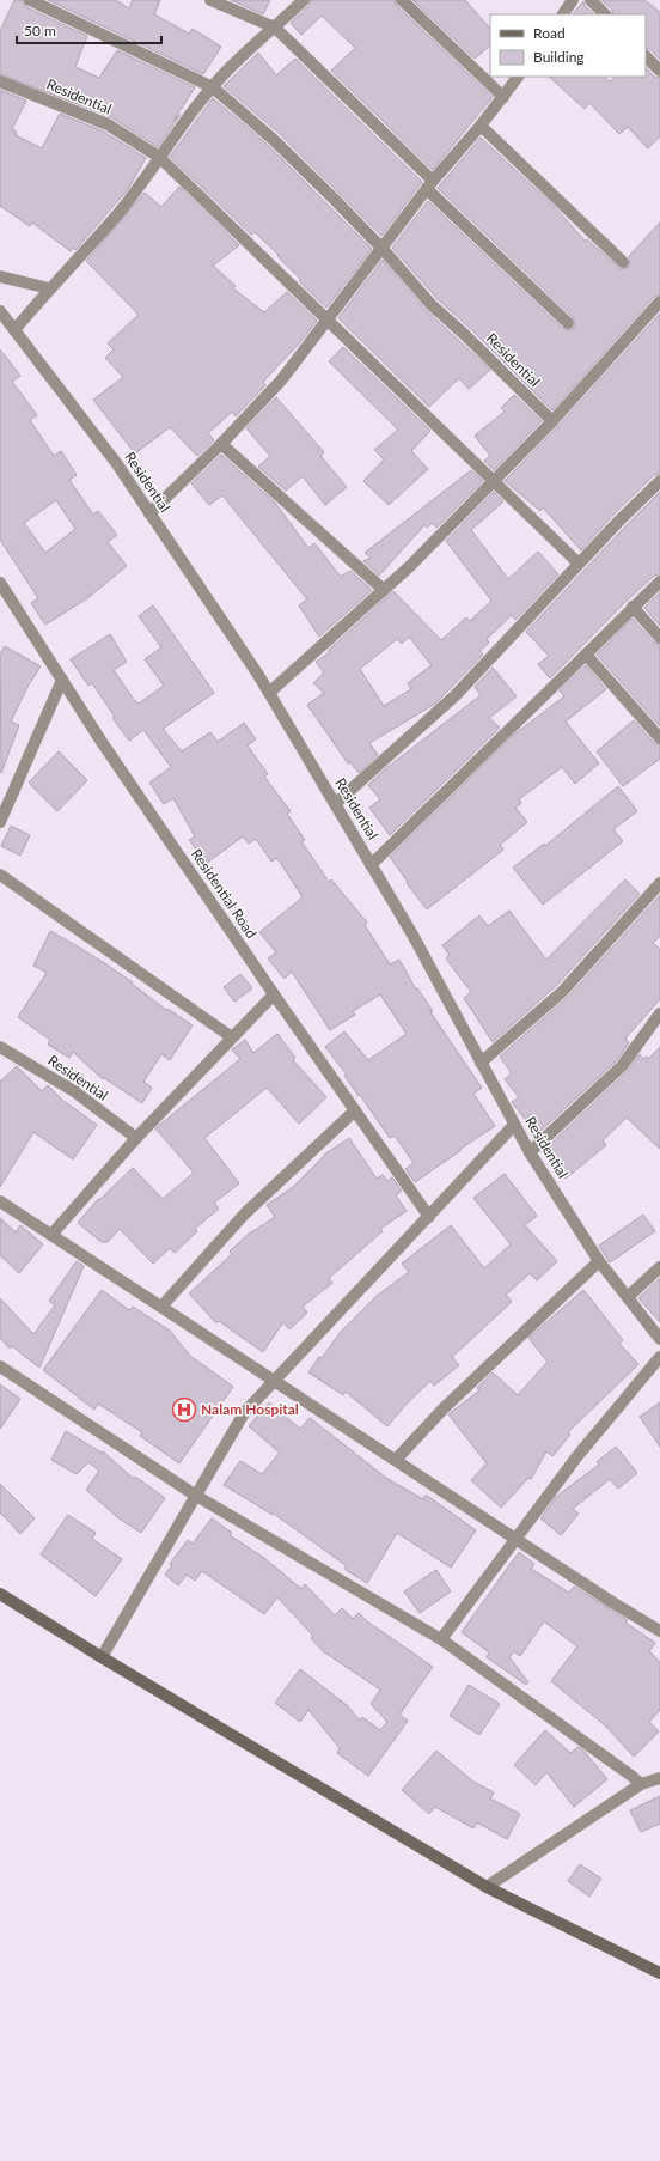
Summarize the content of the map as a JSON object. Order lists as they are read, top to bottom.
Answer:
{
  "streets": {
    "street": ["Residential", "Residential Road"]
  },
  "places": {
    "hospital": ["Nalam Hospital"]
  },
  "legend": ["Road", "Building"],
  "scale_bar": "50 m"
}
